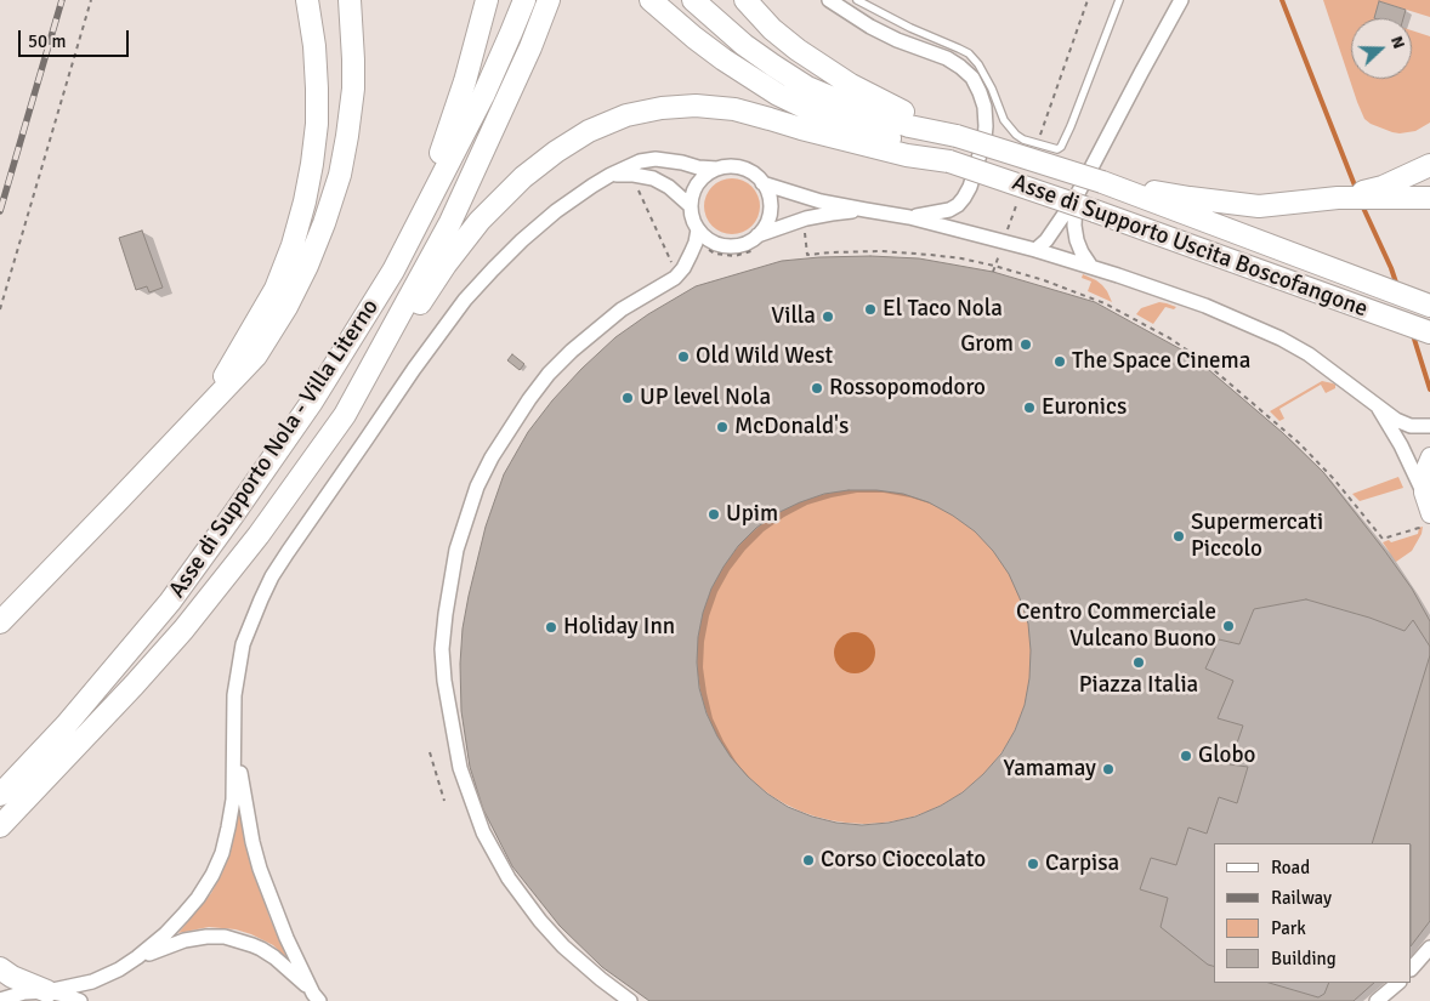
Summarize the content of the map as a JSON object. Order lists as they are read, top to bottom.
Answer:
{
  "streets": {
    "highway": ["Asse di Supporto Uscita Boscofangone", "Asse di Supporto Nola - Villa Literno"]
  },
  "places": [
    "El Taco Nola",
    "Villa",
    "Grom",
    "Old Wild West",
    "The Space Cinema",
    "Rossopomodoro",
    "UP level Nola",
    "Euronics",
    "McDonald's",
    "Upim",
    "Supermercati Piccolo",
    "Centro Commerciale Vulcano Buono",
    "Holiday Inn",
    "Piazza Italia",
    "Globo",
    "Yamamay",
    "Corso Cioccolato",
    "Carpisa"
  ],
  "legend": [
    "Road",
    "Railway",
    "Park",
    "Building"
  ],
  "scale_bar": "50 m",
  "north": "right"
}
